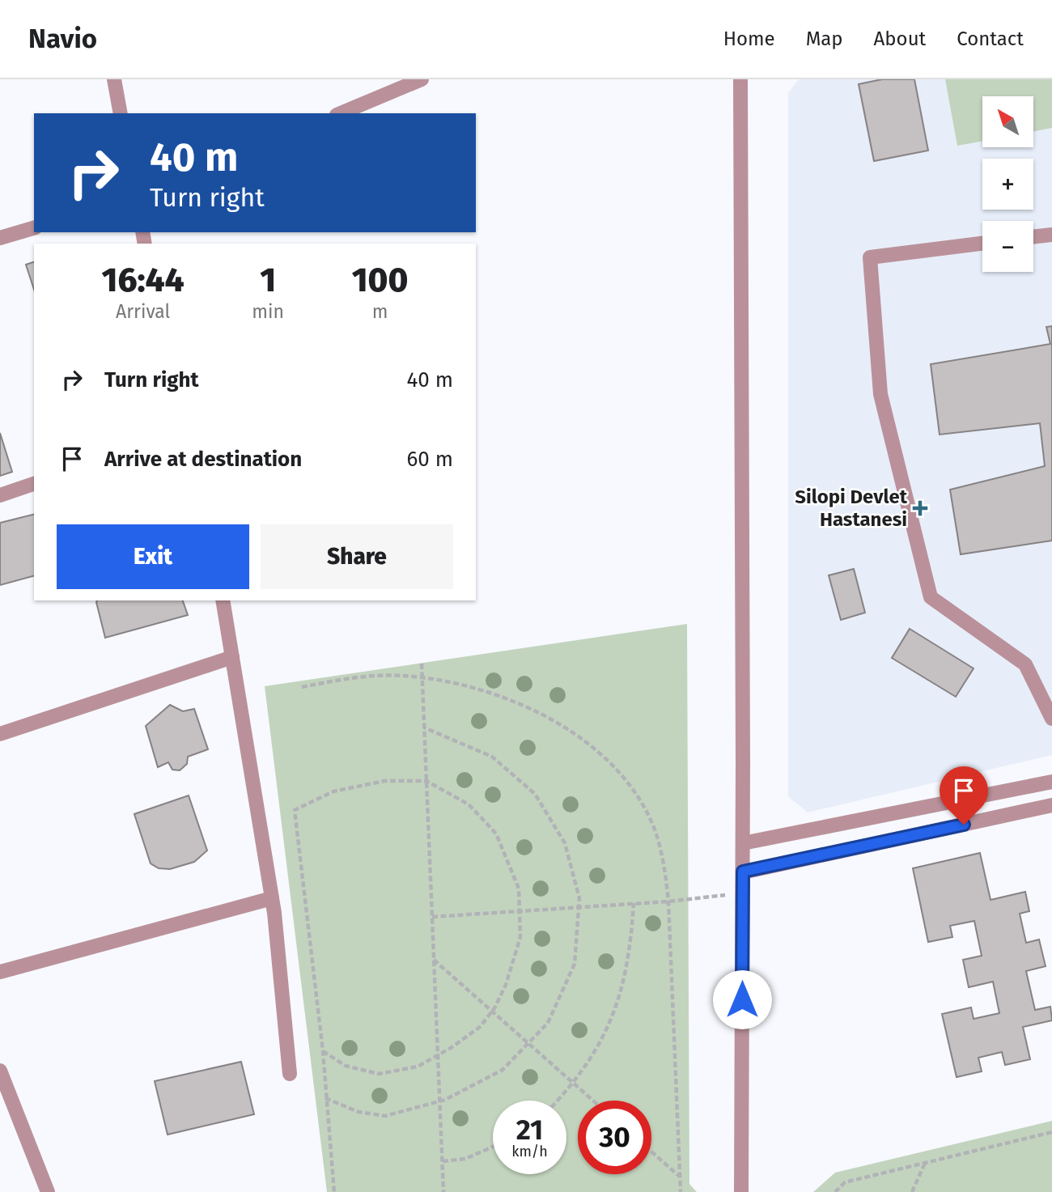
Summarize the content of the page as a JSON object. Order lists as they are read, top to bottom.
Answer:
{
  "places": {
    "health": ["Silopi Devlet Hastanesi"]
  },
  "north": "top left",
  "page": {
    "header": "Navio",
    "nav": [
      "Home",
      "Map",
      "About",
      "Contact"
    ],
    "map_buttons": ["+", "−"],
    "turn": ["40 m", "Turn right"],
    "eta": [
      "16:44",
      "Arrival",
      "1",
      "min",
      "100",
      "m"
    ],
    "list": [
      {
        "name": "Turn right",
        "value": "40 m"
      },
      {
        "name": "Arrive at destination",
        "value": "60 m"
      }
    ],
    "buttons": ["Exit", "Share"],
    "speed": "21 km/h",
    "limit": "30"
  }
}
